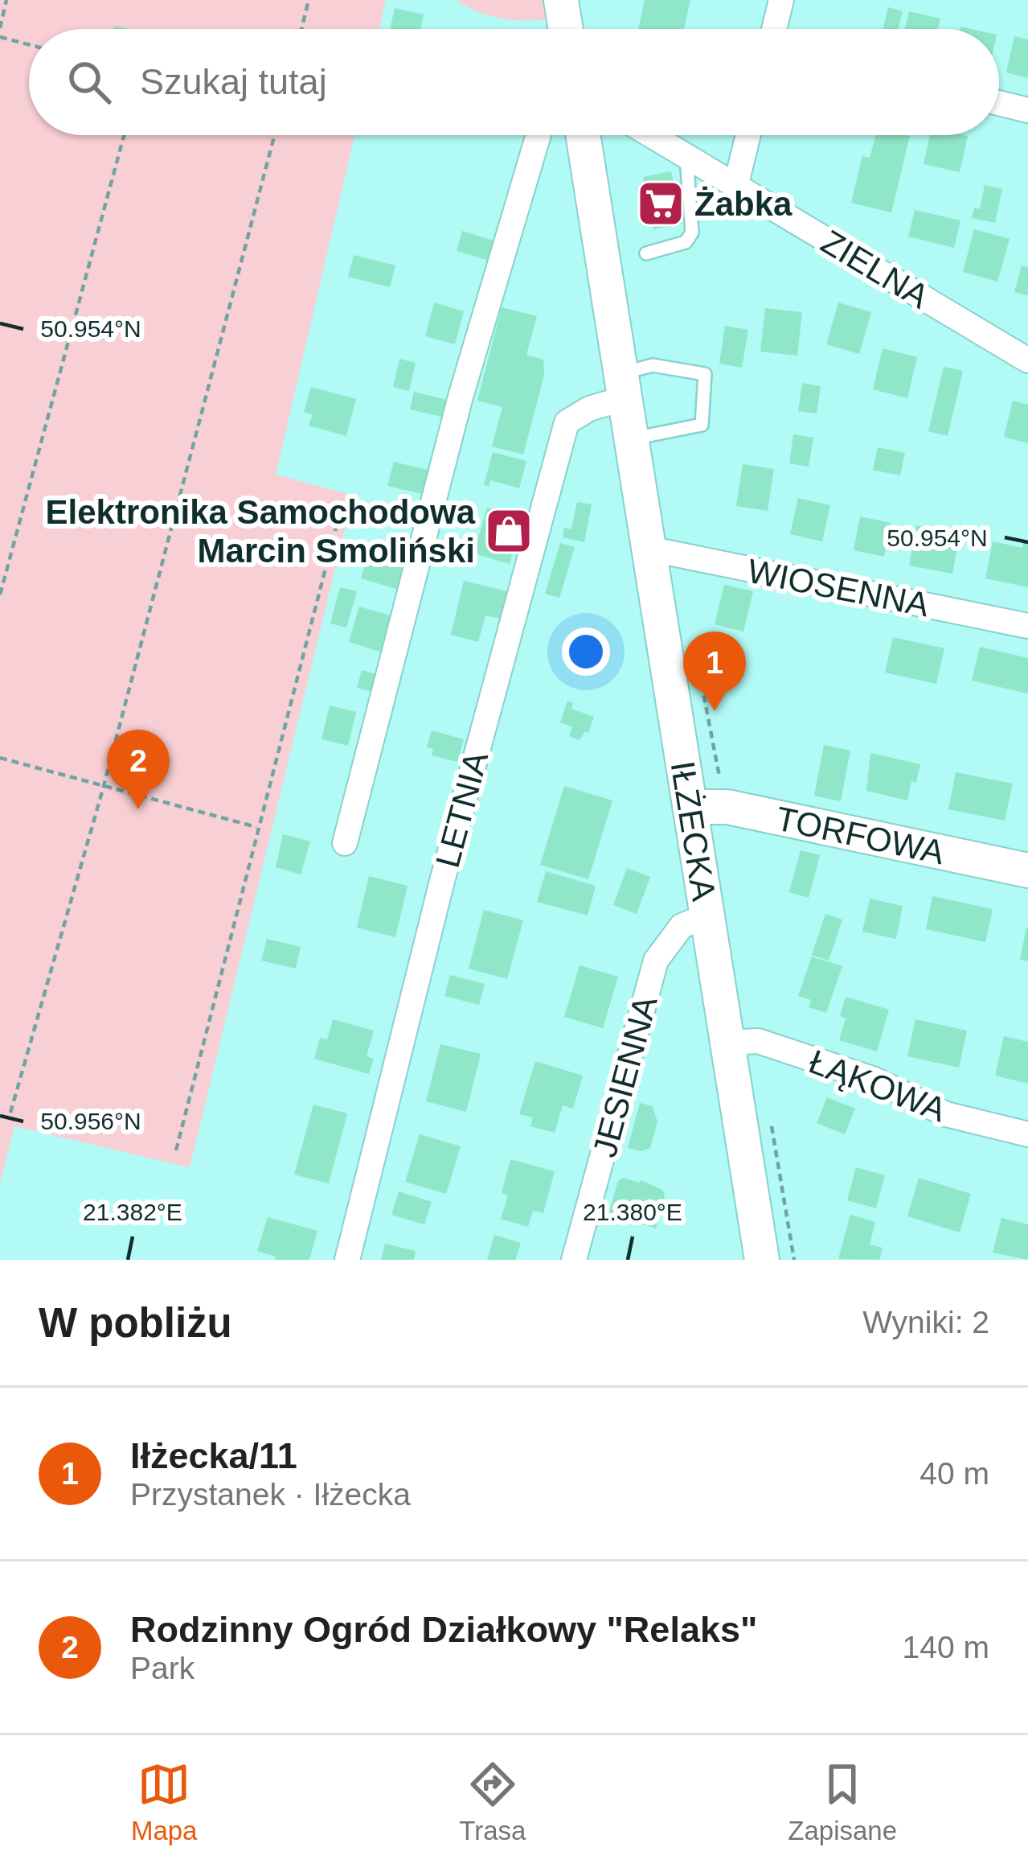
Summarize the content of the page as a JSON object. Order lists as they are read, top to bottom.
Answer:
{
  "streets": {
    "street": [
      "ZIELNA",
      "WIOSENNA",
      "LETNIA",
      "IŁŻECKA",
      "TORFOWA",
      "JESIENNA",
      "ŁĄKOWA"
    ]
  },
  "crossings": [
    ["WIOSENNA", "IŁŻECKA"],
    ["LETNIA", "IŁŻECKA"],
    ["IŁŻECKA", "TORFOWA"],
    ["IŁŻECKA", "JESIENNA"],
    ["IŁŻECKA", "ŁĄKOWA"]
  ],
  "places": {
    "supermarket": ["Żabka"],
    "shop": ["Elektronika Samochodowa Marcin Smoliński"]
  },
  "page": {
    "search": "Szukaj tutaj",
    "pins": ["1", "2"],
    "heading": ["W pobliżu", "Wyniki: 2"],
    "list": [
      {
        "mark": "1",
        "name": "Iłżecka/11",
        "note": "Przystanek · Iłżecka",
        "value": "40 m"
      },
      {
        "mark": "2",
        "name": "Rodzinny Ogród Działkowy \"Relaks\"",
        "note": "Park",
        "value": "140 m"
      }
    ],
    "nav": ["Mapa", "Trasa", "Zapisane"]
  },
  "coordinates": [
    "50.954°N",
    "50.956°N",
    "21.382°E",
    "21.380°E"
  ]
}
